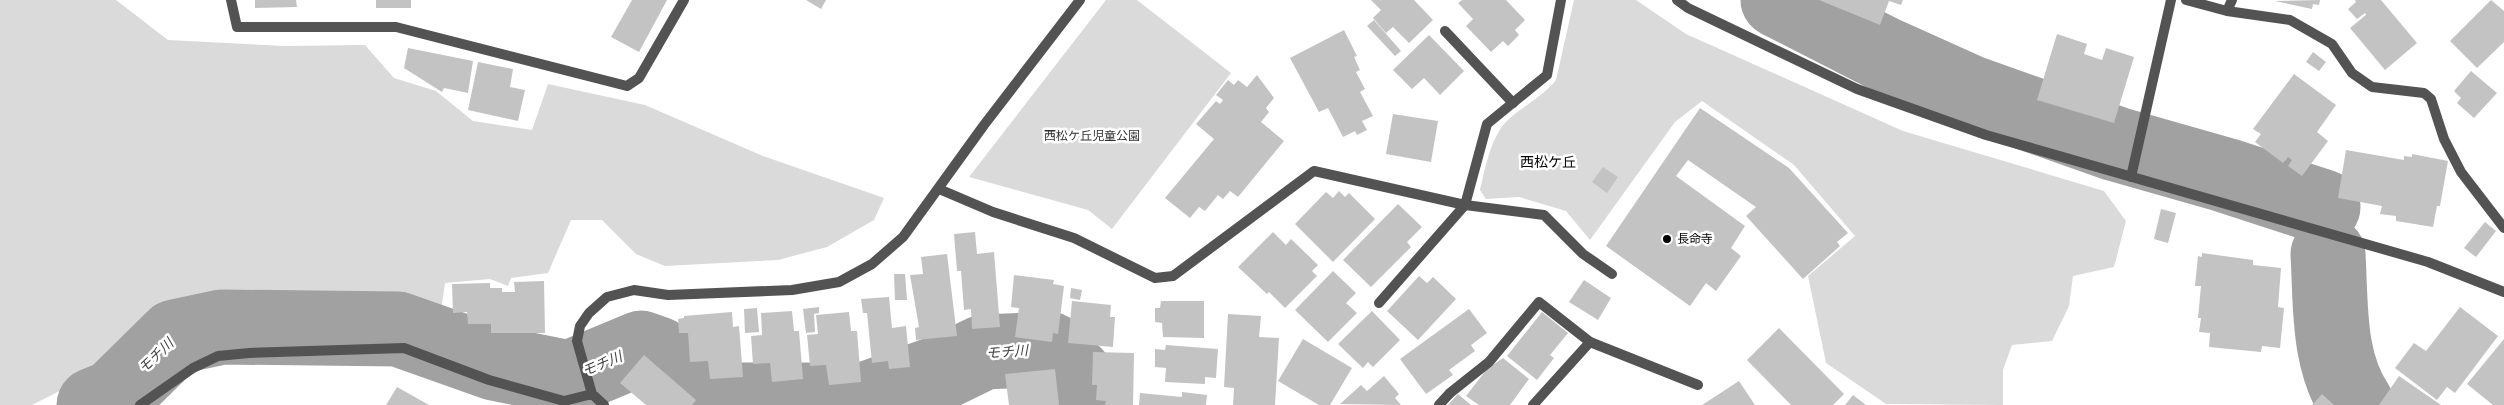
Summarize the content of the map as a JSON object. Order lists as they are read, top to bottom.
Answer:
{
  "districts": ["西松ケ丘"],
  "water": ["モチ川"],
  "parks": ["西松ケ丘児童公園"],
  "places": ["長命寺"]
}
